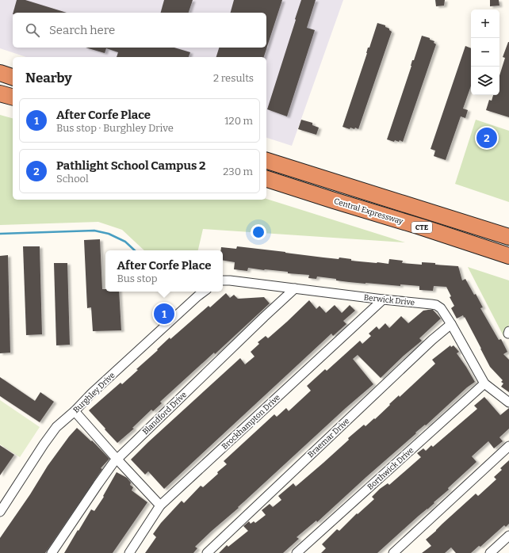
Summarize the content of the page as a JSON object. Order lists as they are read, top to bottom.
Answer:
{
  "streets": {
    "highway": ["Central Expressway", "CTE"],
    "street": [
      "Berwick Drive",
      "Burghley Drive",
      "Blandford Drive",
      "Brockhampton Drive",
      "Braemar Drive",
      "Borthwick Drive"
    ]
  },
  "crossings": [
    ["Berwick Drive", "Blandford Drive"],
    ["Berwick Drive", "Brockhampton Drive"],
    ["Berwick Drive", "Braemar Drive"],
    ["Berwick Drive", "Borthwick Drive"]
  ],
  "page": {
    "map_buttons": ["+", "−"],
    "search": "Search here",
    "heading": ["Nearby", "2 results"],
    "list": [
      {
        "mark": "1",
        "name": "After Corfe Place",
        "note": "Bus stop · Burghley Drive",
        "value": "120 m"
      },
      {
        "mark": "2",
        "name": "Pathlight School Campus 2",
        "note": "School",
        "value": "230 m"
      }
    ],
    "pins": ["2", "1"],
    "popup": ["After Corfe Place", "Bus stop"]
  }
}
